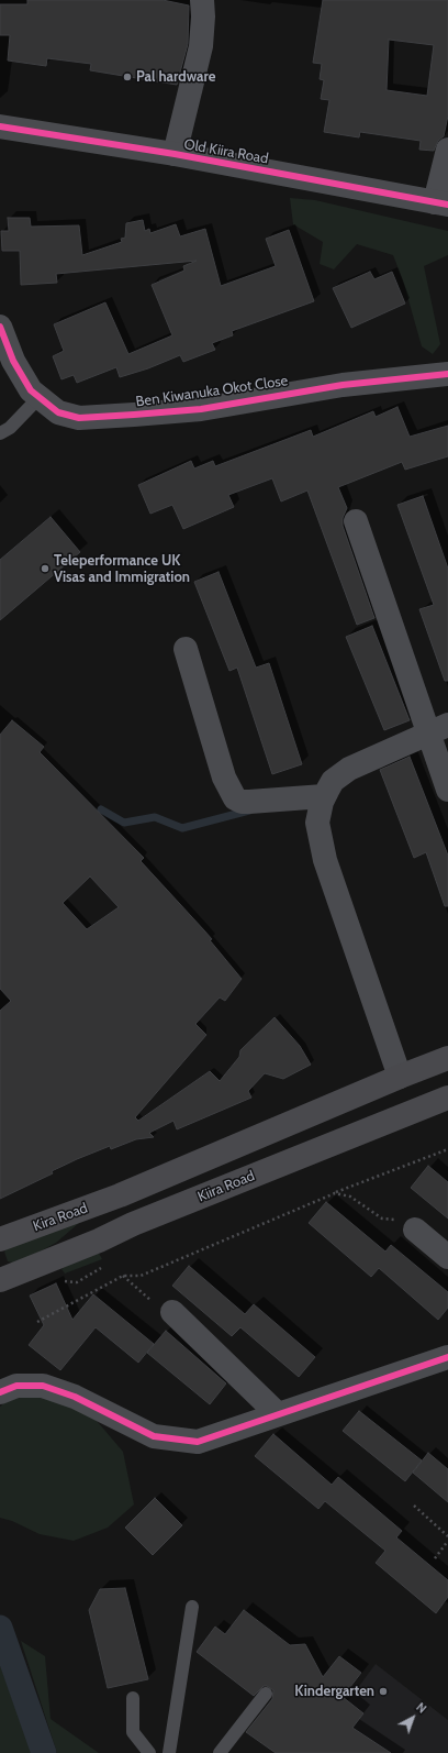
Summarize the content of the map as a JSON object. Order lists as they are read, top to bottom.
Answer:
{
  "streets": {
    "main road": ["Kiira Road", "Kira Road"],
    "street": ["Old Kiira Road", "Ben Kiwanuka Okot Close"]
  },
  "places": ["Pal hardware", "Teleperformance UK Visas and Immigration", "Kindergarten"],
  "north": "top right"
}
